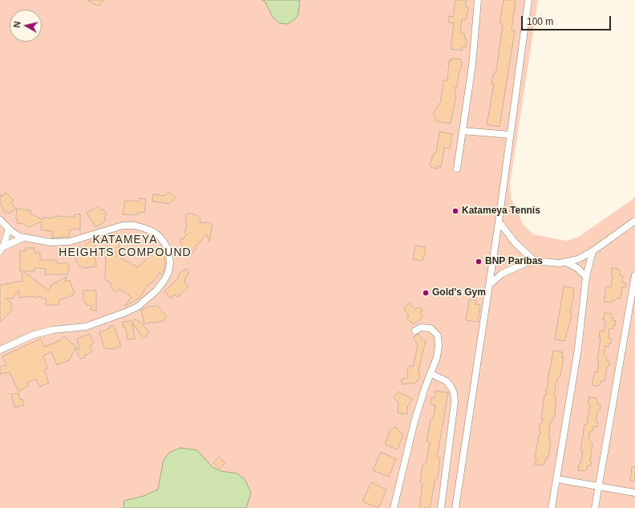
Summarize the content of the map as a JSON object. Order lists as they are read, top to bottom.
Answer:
{
  "districts": ["KATAMEYA HEIGHTS COMPOUND"],
  "places": ["Katameya Tennis", "BNP Paribas", "Gold's Gym"],
  "scale_bar": "100 m",
  "north": "left"
}
